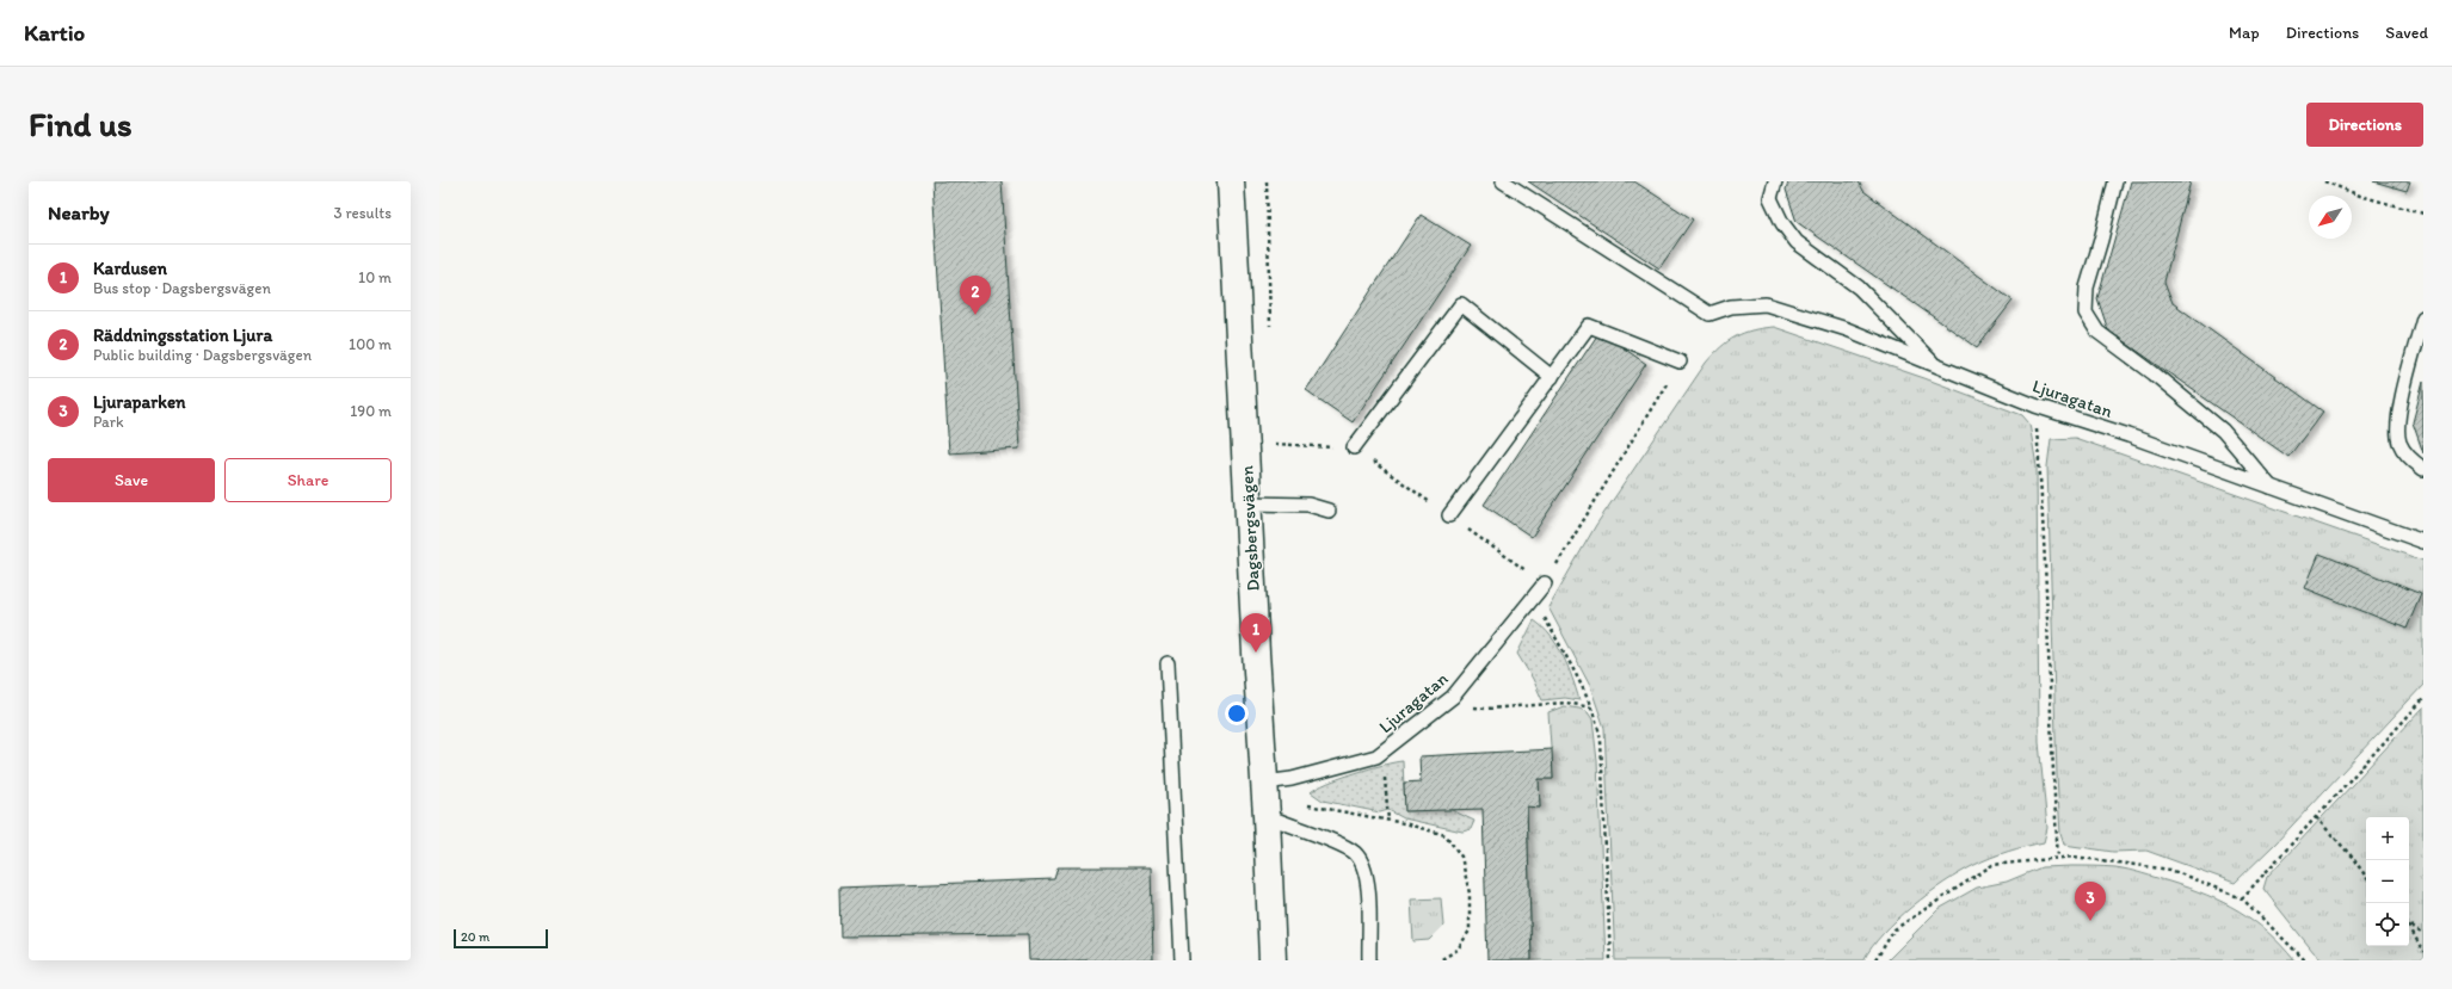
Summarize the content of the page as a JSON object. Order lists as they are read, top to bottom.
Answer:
{
  "streets": {
    "street": ["Dagsbergsvägen"],
    "lane": ["Ljuragatan"]
  },
  "crossings": [
    ["Ljuragatan", "Dagsbergsvägen"]
  ],
  "scale_bar": "20 m",
  "north": "bottom left",
  "page": {
    "header": "Kartio",
    "nav": ["Map", "Directions", "Saved"],
    "buttons": [
      "Directions",
      ["Save", "Share"]
    ],
    "title": "Find us",
    "heading": ["Nearby", "3 results"],
    "list": [
      {
        "mark": "1",
        "name": "Kardusen",
        "note": "Bus stop · Dagsbergsvägen",
        "value": "10 m"
      },
      {
        "mark": "2",
        "name": "Räddningsstation Ljura",
        "note": "Public building · Dagsbergsvägen",
        "value": "100 m"
      },
      {
        "mark": "3",
        "name": "Ljuraparken",
        "note": "Park",
        "value": "190 m"
      }
    ],
    "pins": ["2", "1", "3"],
    "map_buttons": ["+", "−"],
    "scale": "20 m"
  }
}
